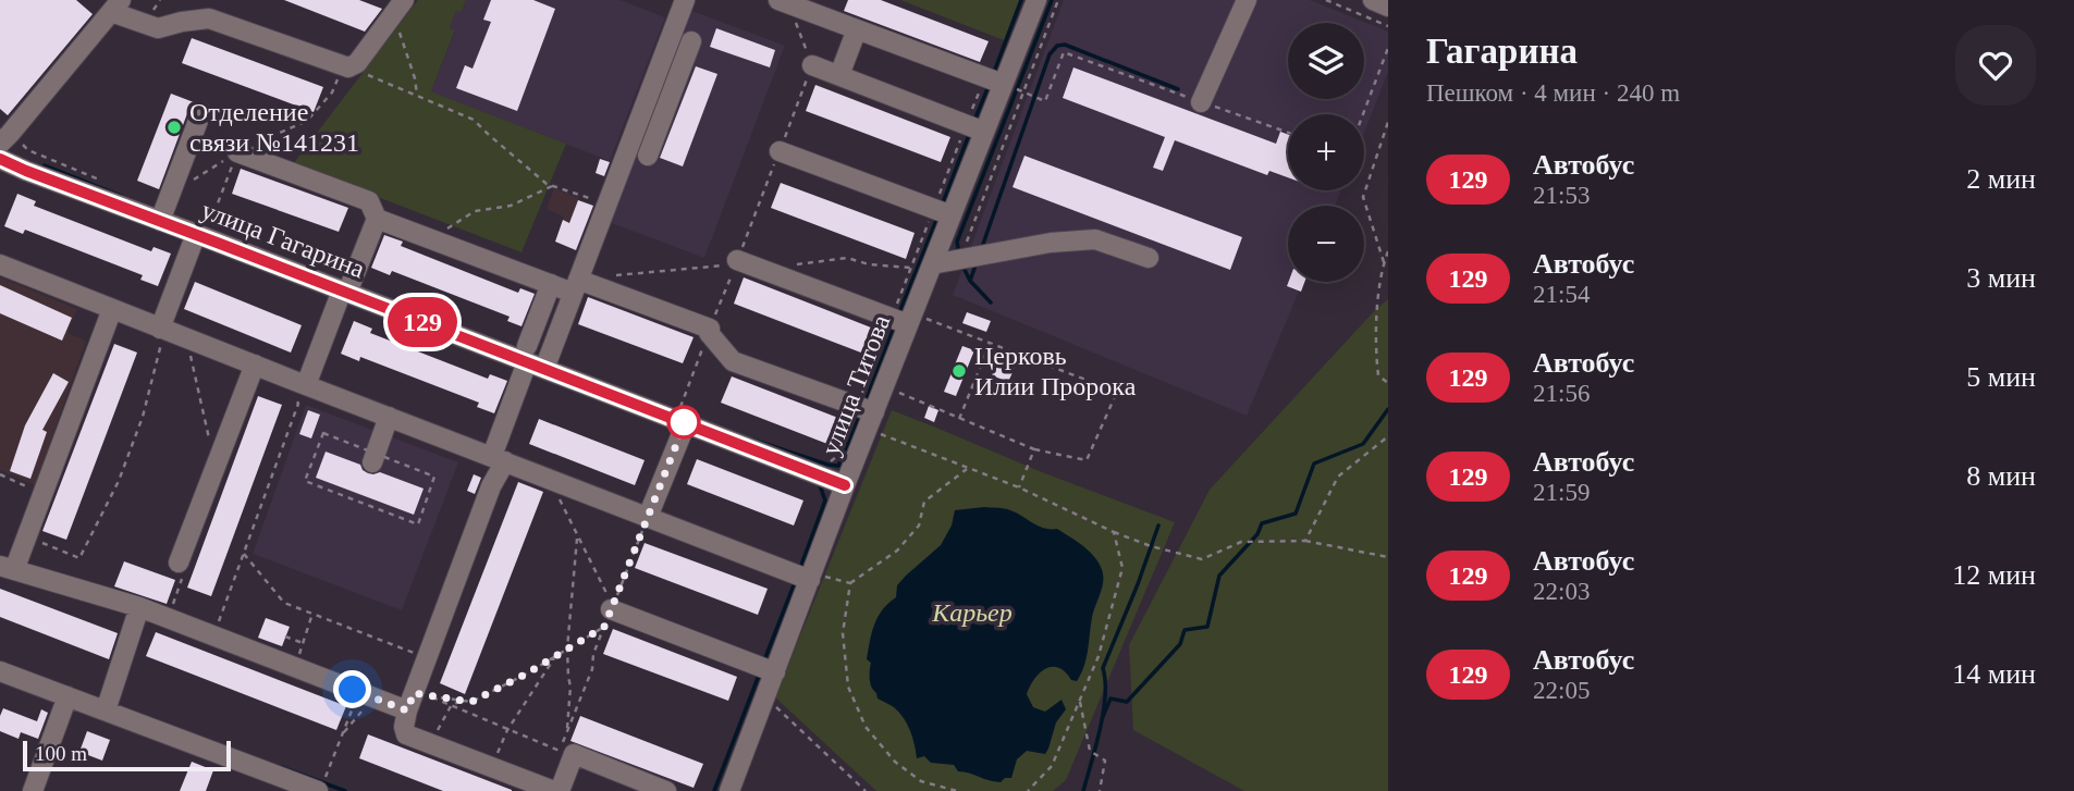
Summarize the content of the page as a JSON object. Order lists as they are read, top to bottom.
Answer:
{
  "streets": {
    "street": ["улица Гагарина", "улица Титова"]
  },
  "crossings": [
    ["улица Гагарина", "улица Титова"]
  ],
  "parks": ["Карьер"],
  "places": ["Отделение связи №141231", "Церковь Илии Пророка"],
  "lines": ["bus line 129"],
  "scale_bar": "100 m",
  "page": {
    "on_map": "129",
    "heading": ["Гагарина", "Пешком · 4 мин · 240 m"],
    "map_buttons": ["+", "−"],
    "list": [
      {
        "mark": "129",
        "name": "Автобус",
        "note": "21:53",
        "value": "2 мин"
      },
      {
        "mark": "129",
        "name": "Автобус",
        "note": "21:54",
        "value": "3 мин"
      },
      {
        "mark": "129",
        "name": "Автобус",
        "note": "21:56",
        "value": "5 мин"
      },
      {
        "mark": "129",
        "name": "Автобус",
        "note": "21:59",
        "value": "8 мин"
      },
      {
        "mark": "129",
        "name": "Автобус",
        "note": "22:03",
        "value": "12 мин"
      },
      {
        "mark": "129",
        "name": "Автобус",
        "note": "22:05",
        "value": "14 мин"
      }
    ],
    "scale": "100 m"
  }
}
